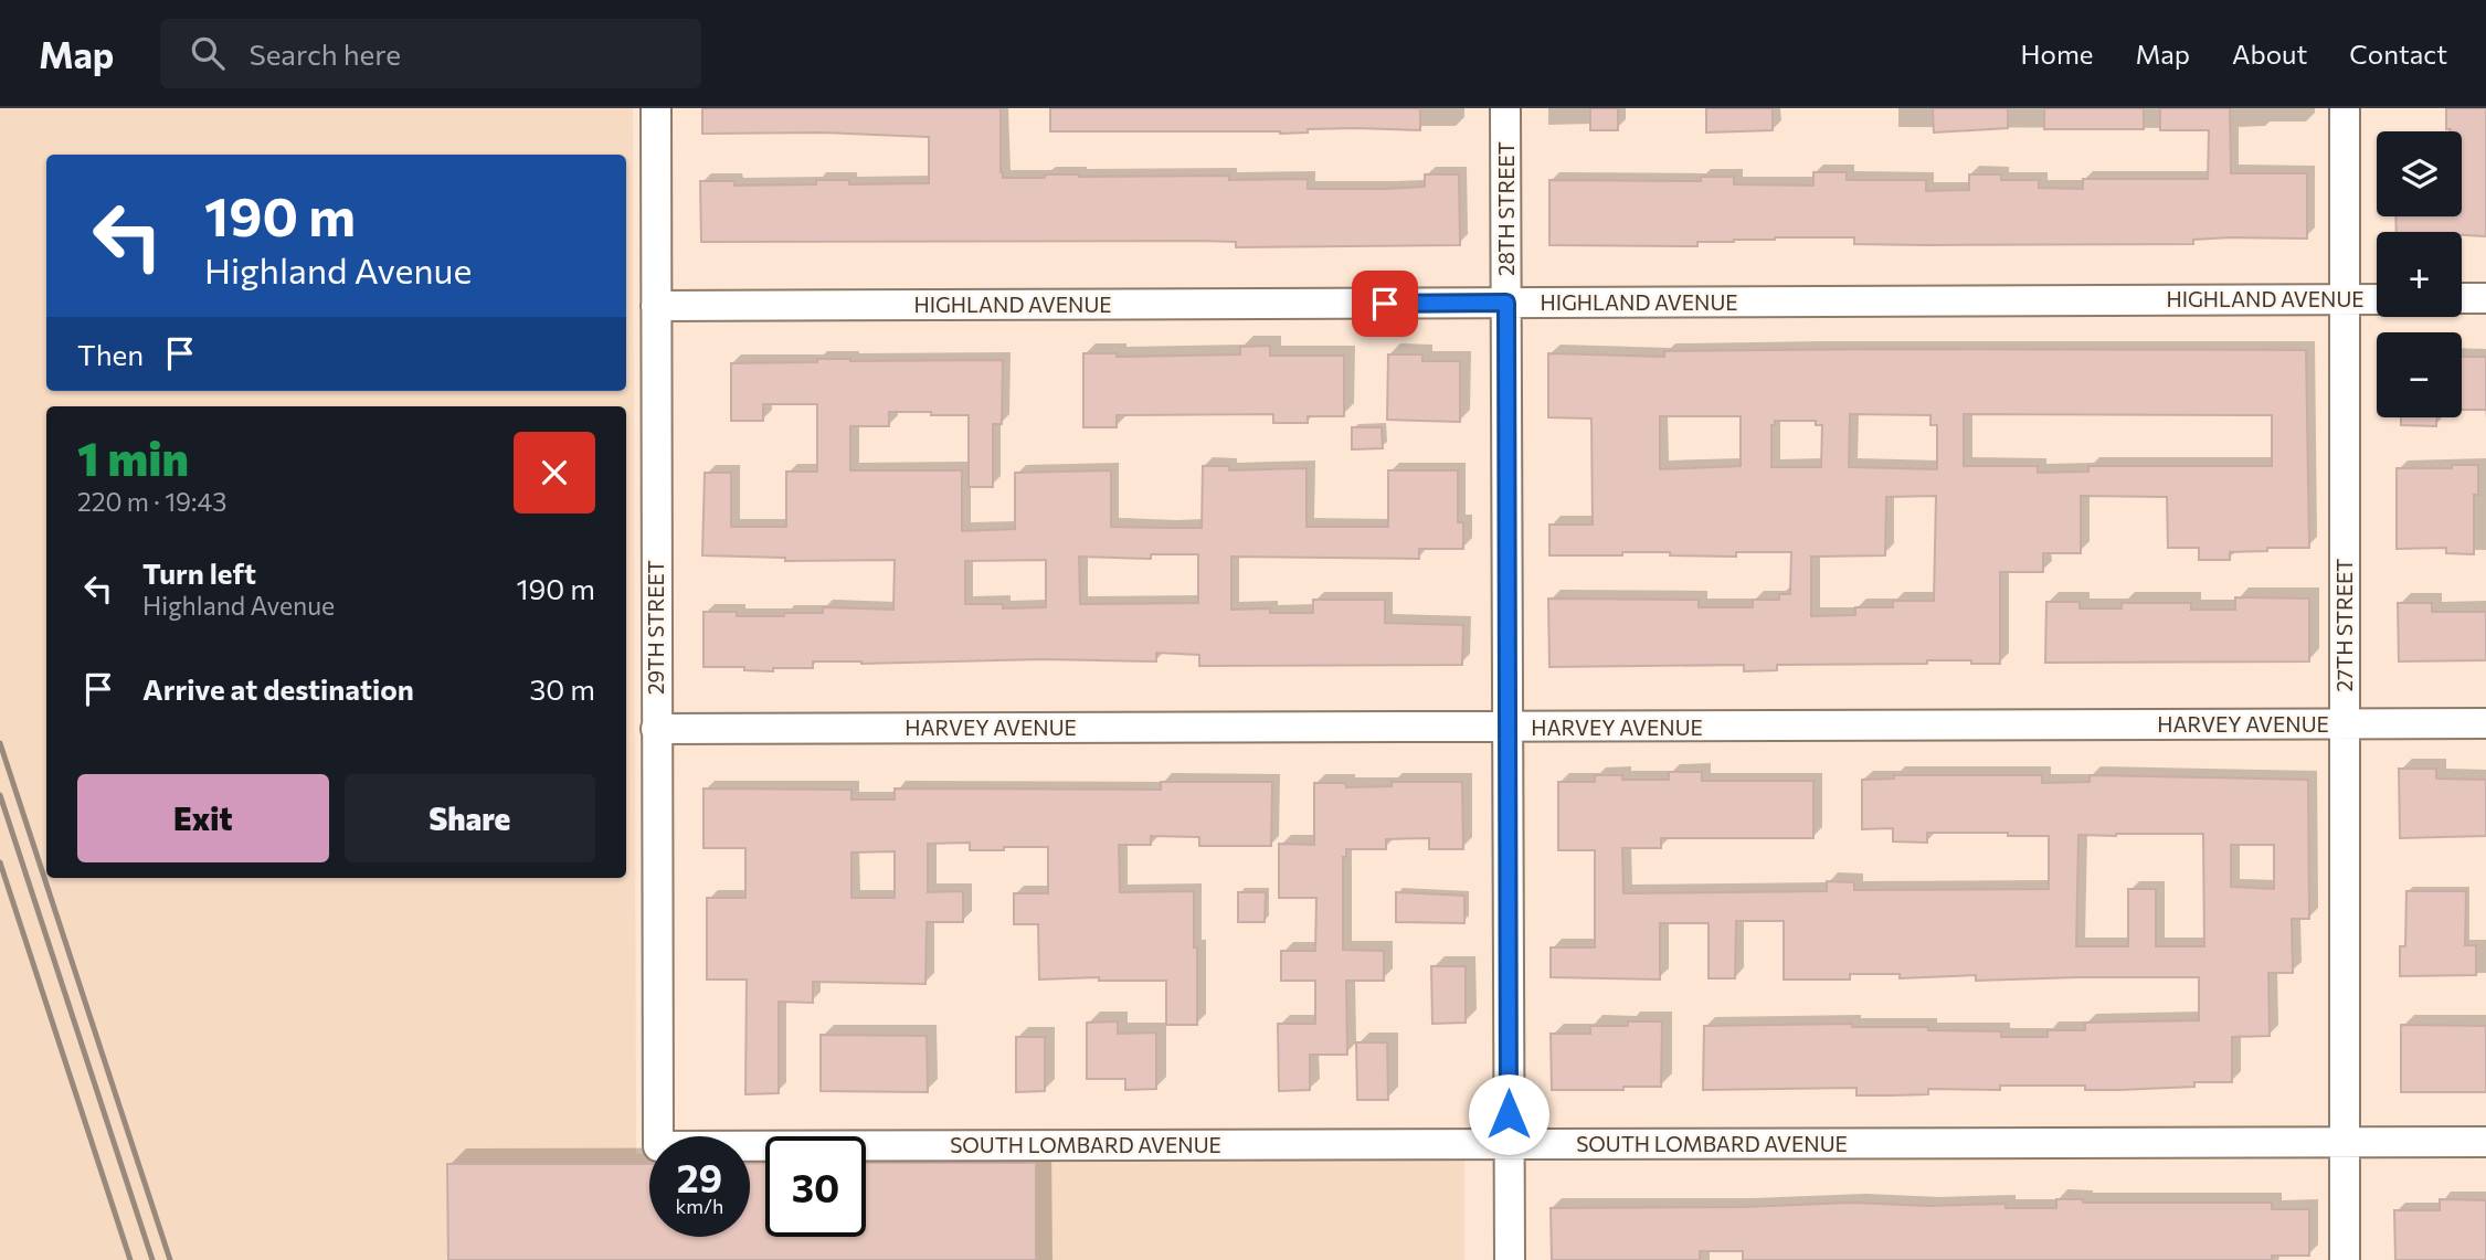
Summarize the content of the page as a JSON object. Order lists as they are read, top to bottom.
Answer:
{
  "streets": {
    "street": [
      "28TH STREET",
      "HIGHLAND AVENUE",
      "27TH STREET",
      "29TH STREET",
      "HARVEY AVENUE",
      "SOUTH LOMBARD AVENUE"
    ]
  },
  "crossings": [
    ["28TH STREET", "HIGHLAND AVENUE"],
    ["28TH STREET", "HARVEY AVENUE"],
    ["28TH STREET", "SOUTH LOMBARD AVENUE"],
    ["HIGHLAND AVENUE", "27TH STREET"],
    ["HIGHLAND AVENUE", "29TH STREET"],
    ["27TH STREET", "HARVEY AVENUE"],
    ["27TH STREET", "SOUTH LOMBARD AVENUE"],
    ["29TH STREET", "HARVEY AVENUE"]
  ],
  "page": {
    "header": "Map",
    "search": "Search here",
    "nav": [
      "Home",
      "Map",
      "About",
      "Contact"
    ],
    "map_buttons": ["+", "−"],
    "turn": ["190 m", "Highland Avenue"],
    "then": "Then",
    "heading": ["1 min", "220 m · 19:43"],
    "list": [
      {
        "name": "Turn left",
        "note": "Highland Avenue",
        "value": "190 m"
      },
      {
        "name": "Arrive at destination",
        "value": "30 m"
      }
    ],
    "buttons": ["Exit", "Share"],
    "speed": "29 km/h",
    "limit": "30"
  }
}
